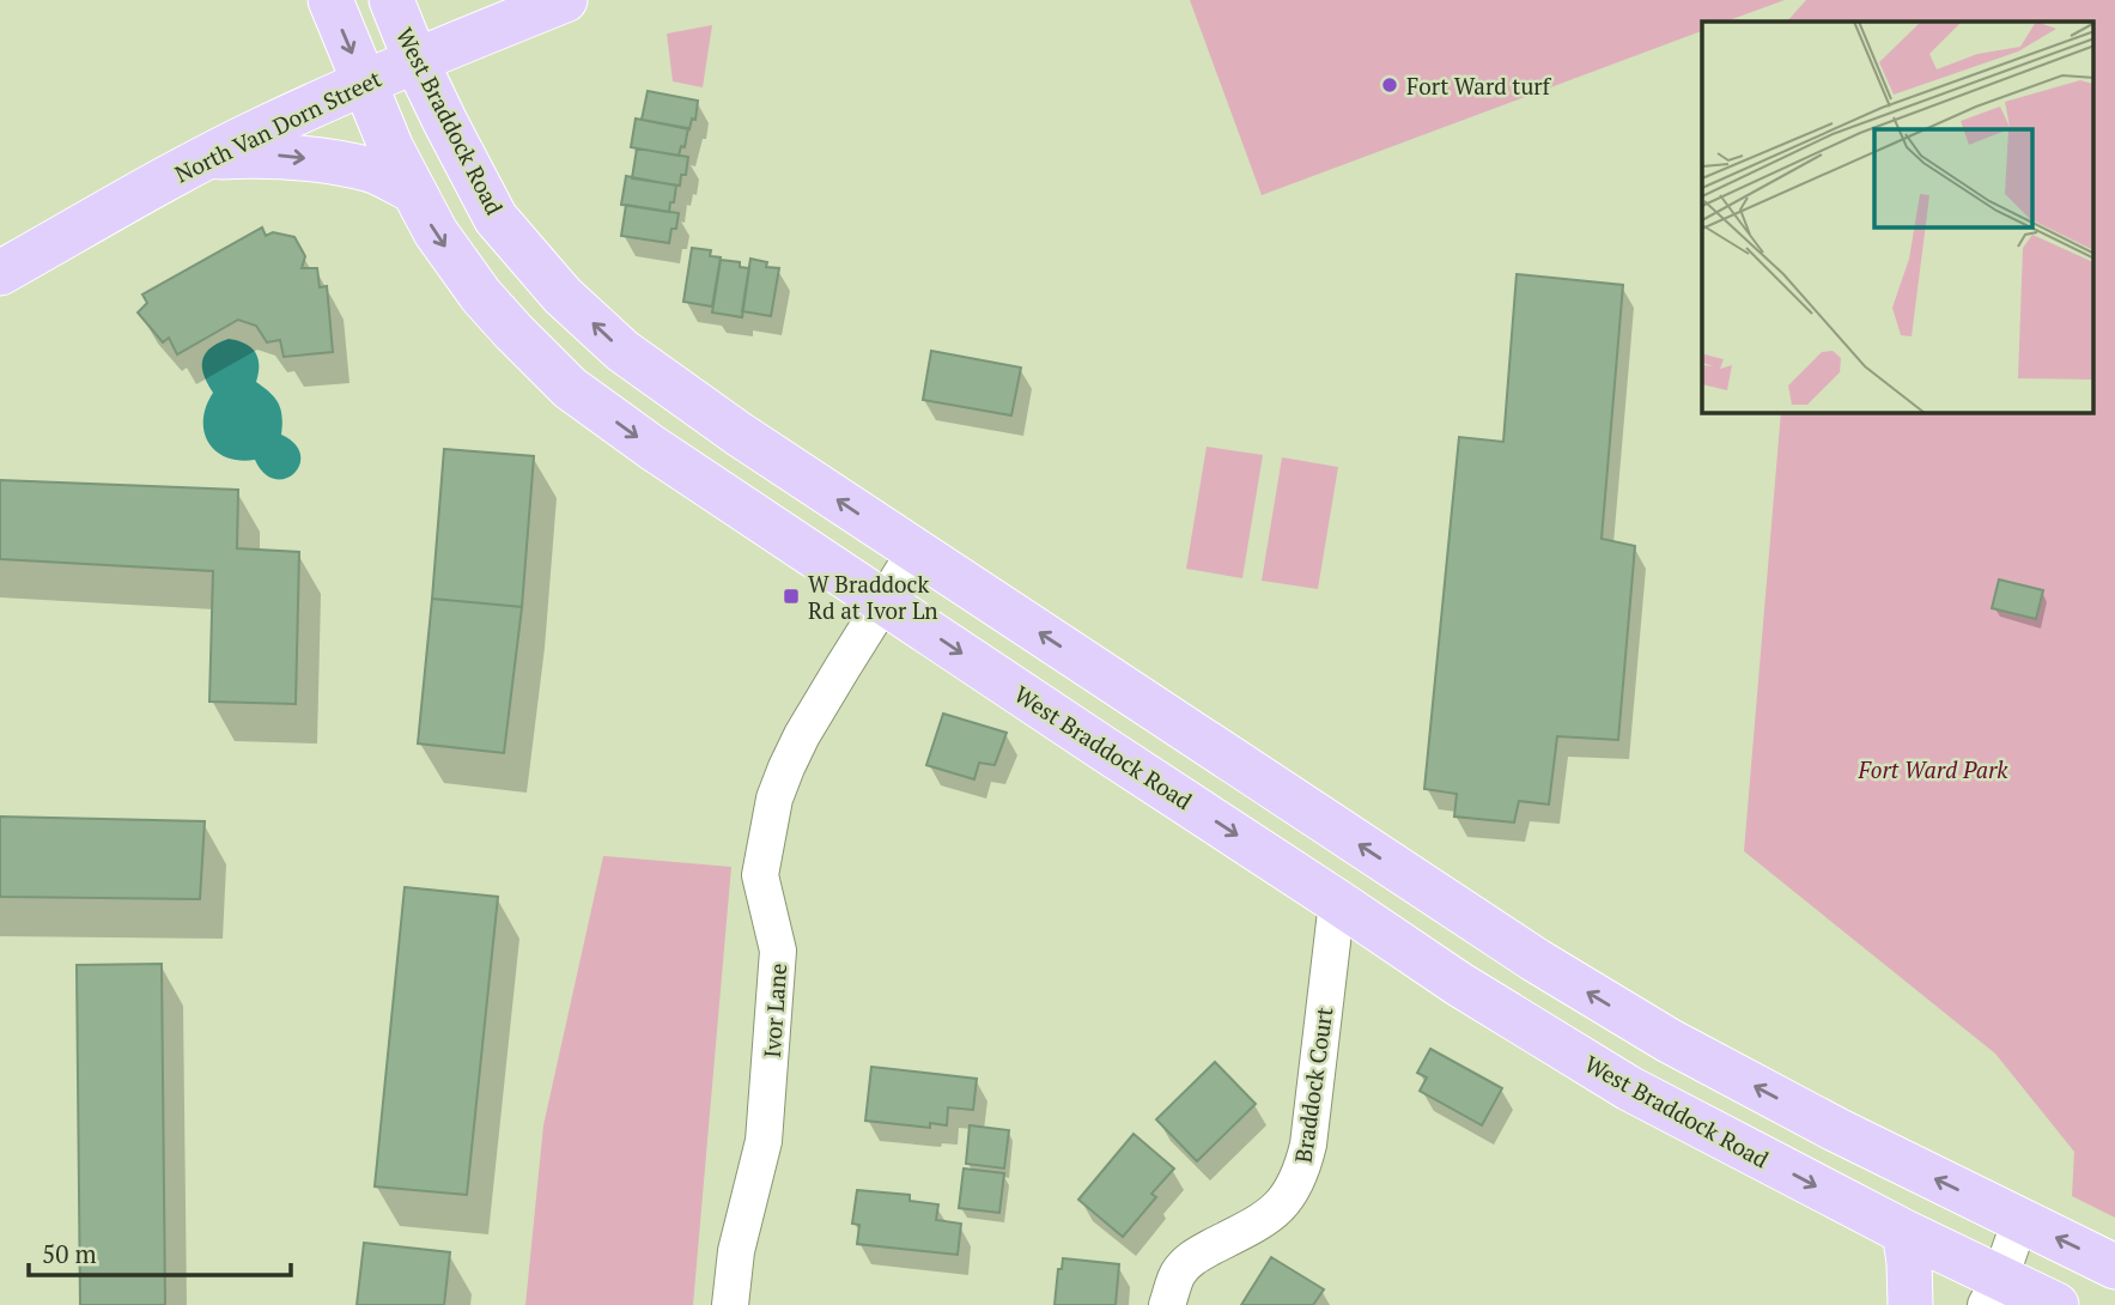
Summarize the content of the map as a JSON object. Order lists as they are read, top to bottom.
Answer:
{
  "streets": {
    "main road": ["West Braddock Road", "North Van Dorn Street"],
    "street": ["Ivor Lane", "Braddock Court"]
  },
  "crossings": [
    ["West Braddock Road", "North Van Dorn Street"],
    ["West Braddock Road", "Ivor Lane"],
    ["West Braddock Road", "Braddock Court"]
  ],
  "parks": ["Fort Ward Park"],
  "places": {
    "other": ["Fort Ward turf"],
    "transit": ["W Braddock Rd at Ivor Ln"]
  },
  "scale_bar": "50 m"
}
